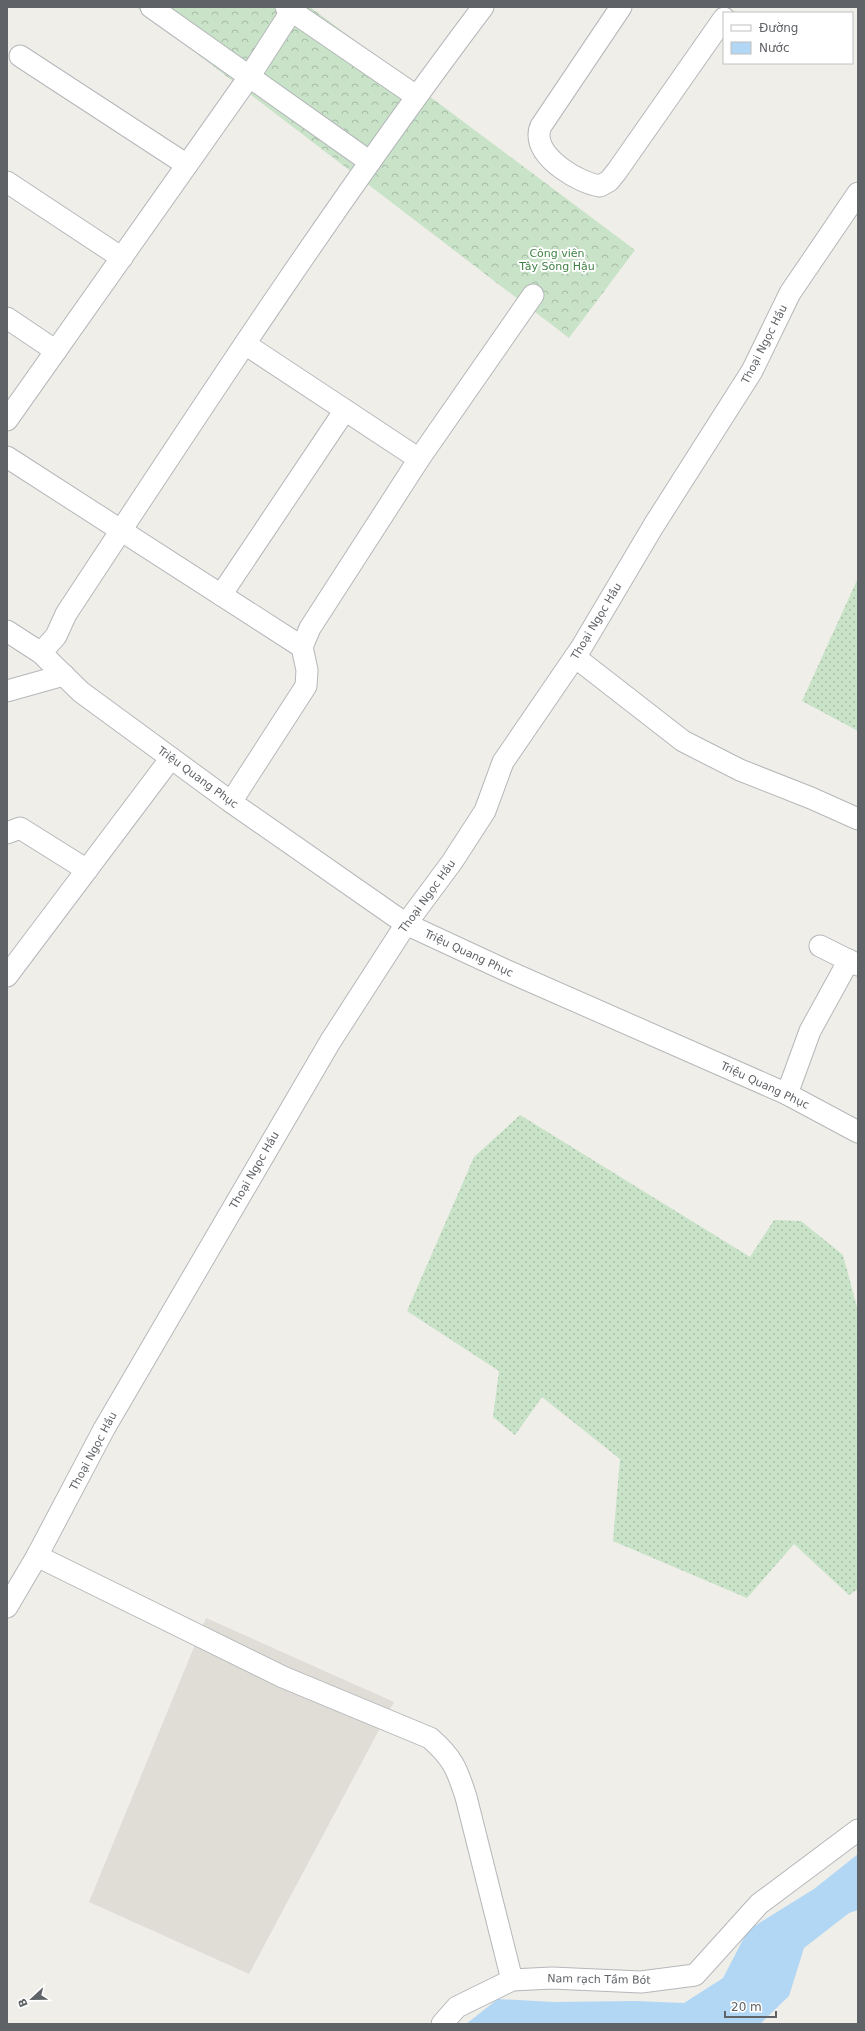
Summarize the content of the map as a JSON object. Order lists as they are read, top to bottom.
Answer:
{
  "streets": {
    "street": ["Thoại Ngọc Hầu", "Triệu Quang Phục", "Nam rạch Tầm Bót"]
  },
  "crossings": [
    ["Thoại Ngọc Hầu", "Triệu Quang Phục"]
  ],
  "parks": ["Công viên Tây Sông Hậu"],
  "legend": ["Đường", "Nước"],
  "scale_bar": "20 m",
  "north": "left"
}
